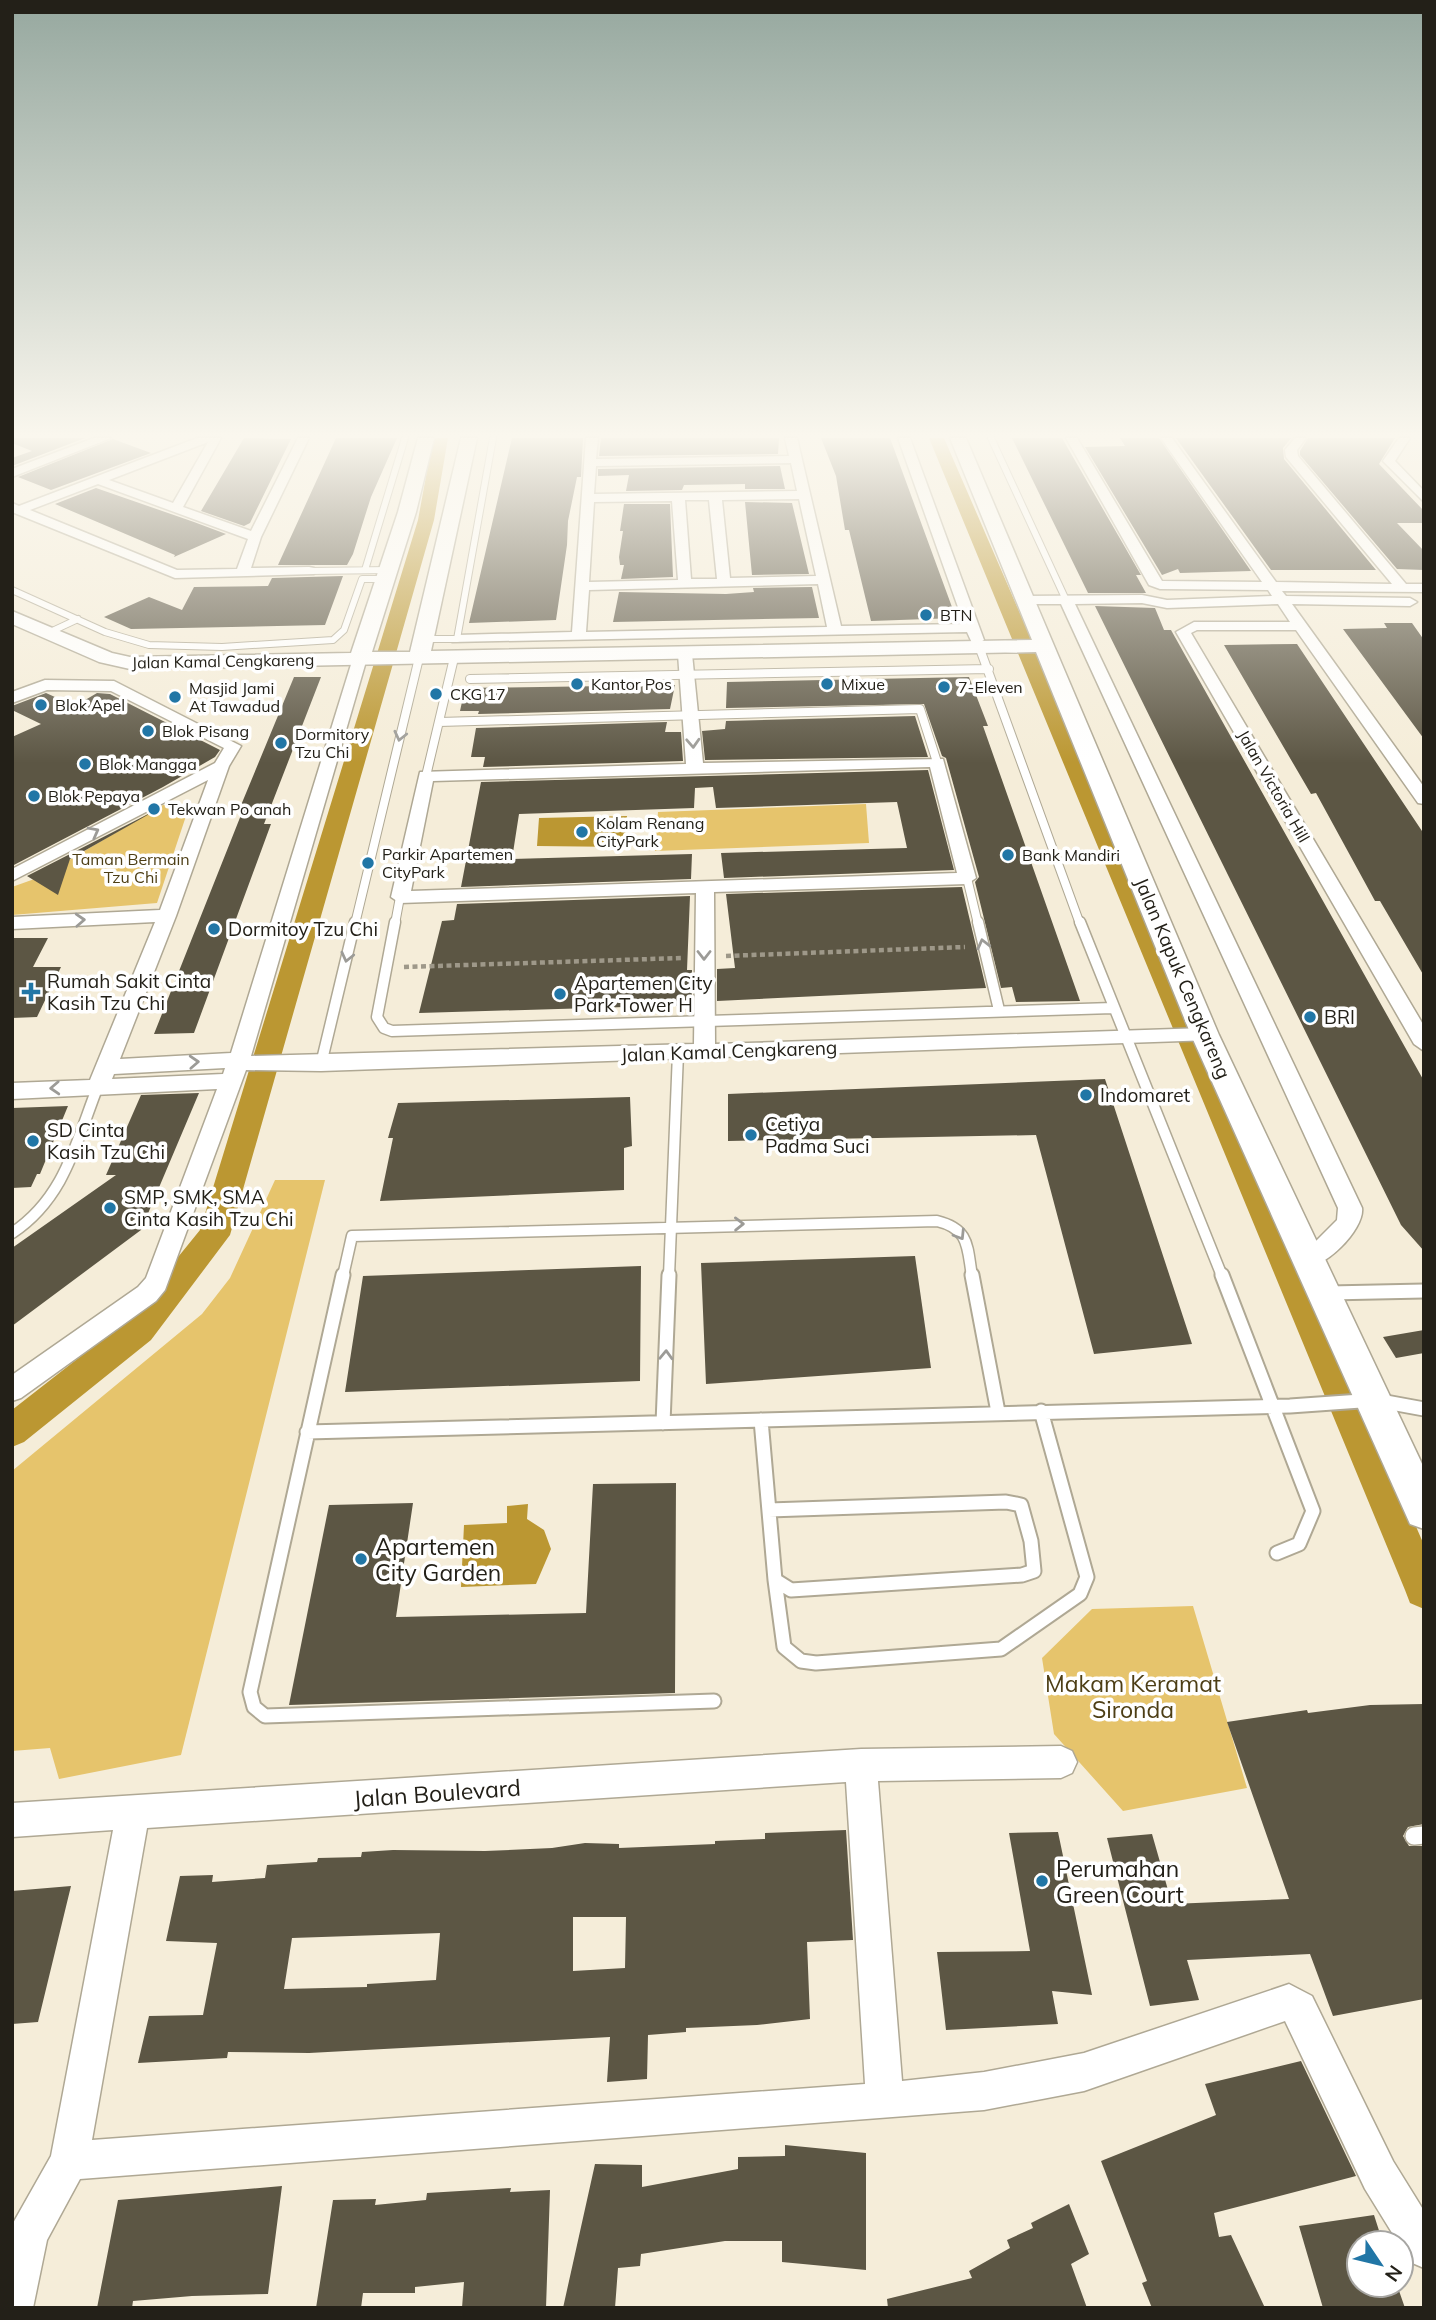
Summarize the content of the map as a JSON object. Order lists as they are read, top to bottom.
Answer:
{
  "streets": {
    "street": [
      "Jalan Kamal Cengkareng",
      "Jalan Victoria Hill",
      "Jalan Kapuk Cengkareng",
      "Jalan Boulevard"
    ]
  },
  "crossings": [
    ["Jalan Kamal Cengkareng", "Jalan Kapuk Cengkareng"]
  ],
  "parks": ["Taman Bermain Tzu Chi", "Makam Keramat Sironda"],
  "places": {
    "other": [
      "BTN",
      "Kantor Pos",
      "Mixue",
      "7-Eleven",
      "CKG 17",
      "Masjid Jami At Tawadud",
      "Blok Apel",
      "Blok Pisang",
      "Dormitory Tzu Chi",
      "Blok Mangga",
      "Blok Pepaya",
      "Tekwan Po anah",
      "Kolam Renang CityPark",
      "Bank Mandiri",
      "Parkir Apartemen CityPark",
      "Dormitoy Tzu Chi",
      "Apartemen City Park Tower H",
      "BRI",
      "Indomaret",
      "Cetiya Padma Suci",
      "SD Cinta Kasih Tzu Chi",
      "SMP, SMK, SMA Cinta Kasih Tzu Chi",
      "Apartemen City Garden",
      "Perumahan Green Court"
    ],
    "health": ["Rumah Sakit Cinta Kasih Tzu Chi"]
  },
  "north": "bottom right"
}
